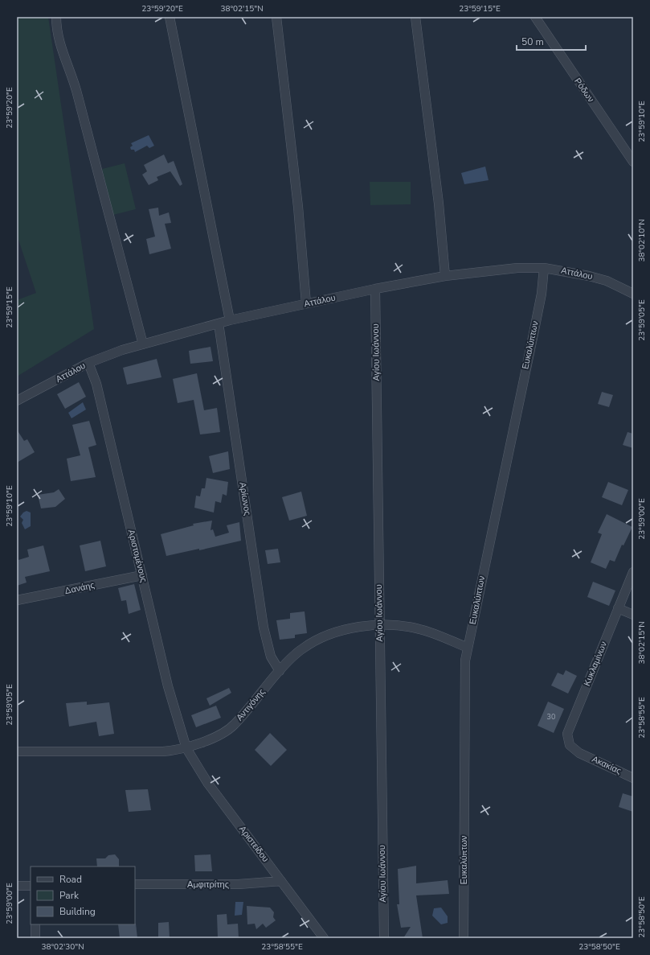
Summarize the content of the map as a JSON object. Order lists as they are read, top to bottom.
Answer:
{
  "streets": {
    "street": [
      "Ρόδων",
      "Αττάλου",
      "Ευκαλύπτων",
      "Αγίου Ιωάννου",
      "Αρίωνος",
      "Αριστομένους",
      "Δανάης",
      "Κυκλαμίνων",
      "Αντιγόνης",
      "Ακακίας",
      "Αριστείδου",
      "Αμφιτρίτης"
    ]
  },
  "crossings": [
    ["Αττάλου", "Ευκαλύπτων"],
    ["Αττάλου", "Αγίου Ιωάννου"],
    ["Αττάλου", "Αρίωνος"],
    ["Αττάλου", "Αριστομένους"],
    ["Ευκαλύπτων", "Αντιγόνης"],
    ["Αγίου Ιωάννου", "Αντιγόνης"],
    ["Αρίωνος", "Αντιγόνης"],
    ["Αριστομένους", "Δανάης"],
    ["Αριστομένους", "Αντιγόνης"],
    ["Αριστομένους", "Αριστείδου"],
    ["Κυκλαμίνων", "Ακακίας"],
    ["Αντιγόνης", "Αριστείδου"],
    ["Αριστείδου", "Αμφιτρίτης"]
  ],
  "house_numbers": ["30"],
  "legend": ["Road", "Park", "Building"],
  "scale_bar": "50 m",
  "coordinates": [
    "23°59'20\"E",
    "38°02'15\"N",
    "23°59'15\"E",
    "23°59'10\"E",
    "38°02'10\"N",
    "23°59'05\"E",
    "23°59'00\"E",
    "23°58'55\"E",
    "23°58'50\"E",
    "38°02'30\"N"
  ]
}
